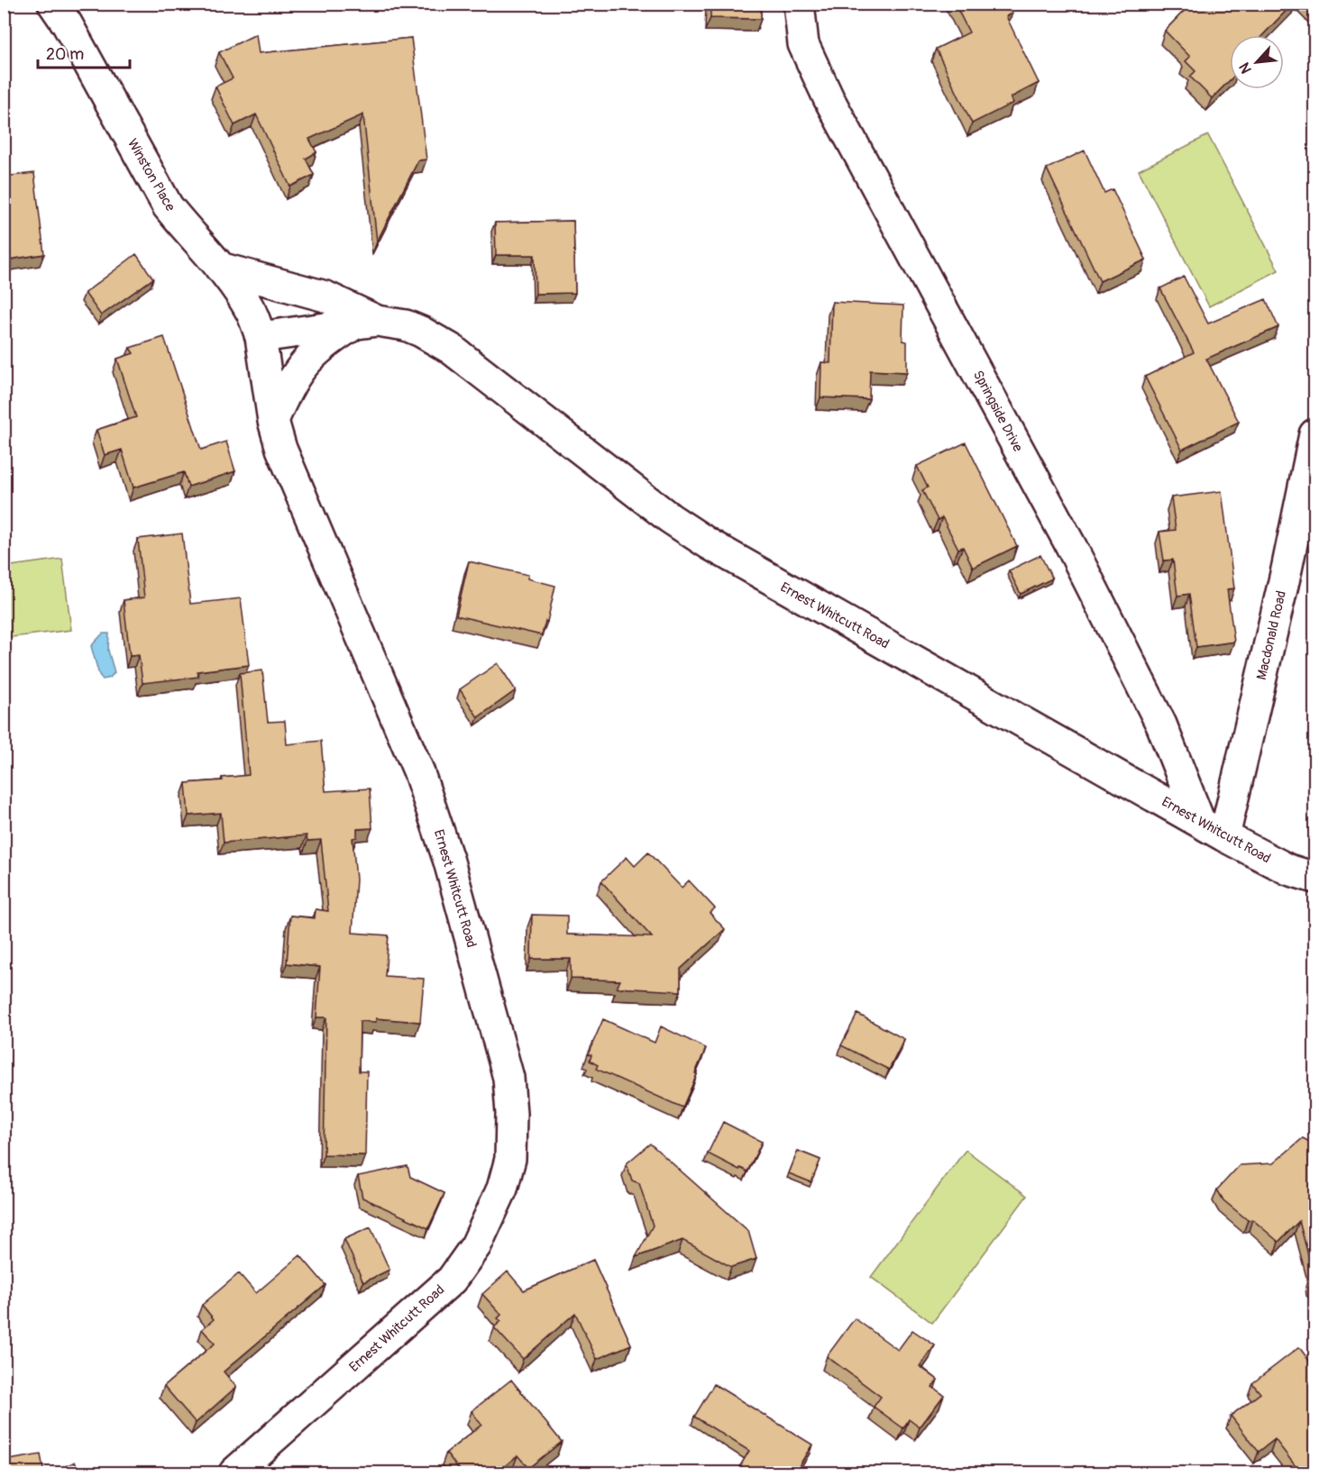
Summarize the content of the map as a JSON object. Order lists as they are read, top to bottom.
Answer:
{
  "streets": {
    "street": [
      "Winston Place",
      "Springside Drive",
      "Ernest Whitcutt Road",
      "Macdonald Road"
    ]
  },
  "crossings": [
    ["Winston Place", "Ernest Whitcutt Road"],
    ["Springside Drive", "Ernest Whitcutt Road"],
    ["Ernest Whitcutt Road", "Macdonald Road"]
  ],
  "scale_bar": "20 m",
  "north": "bottom left"
}
